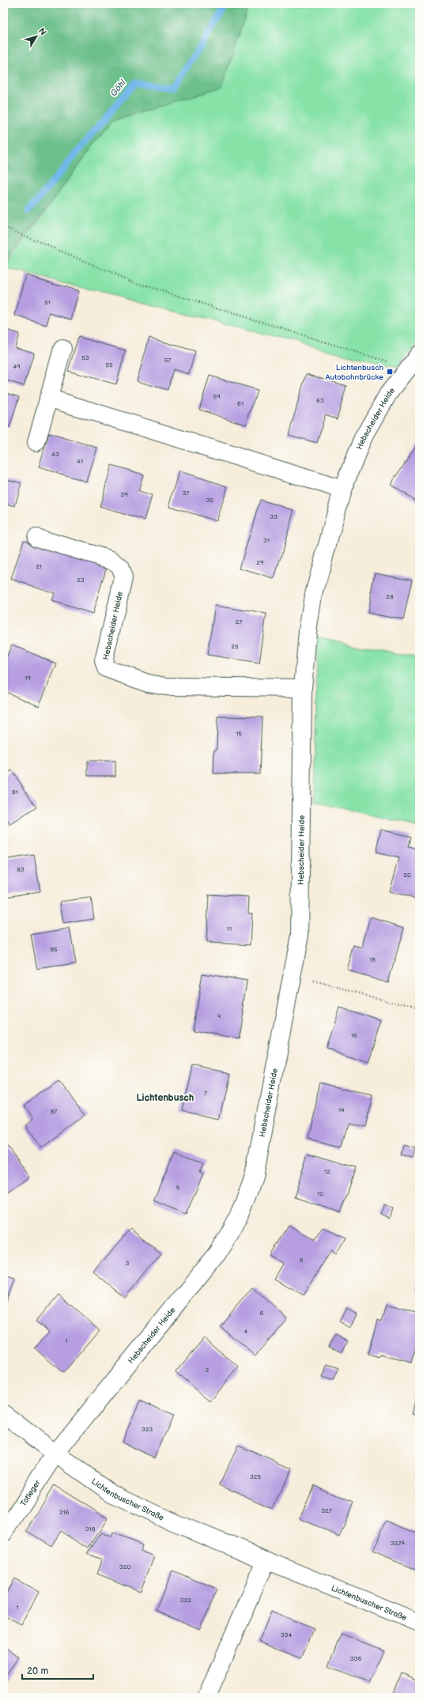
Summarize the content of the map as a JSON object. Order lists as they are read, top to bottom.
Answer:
{
  "streets": {
    "street": ["Hebscheider Heide", "Totleger", "Lichtenbuscher Straße"]
  },
  "crossings": [
    ["Hebscheider Heide", "Totleger"],
    ["Hebscheider Heide", "Lichtenbuscher Straße"],
    ["Totleger", "Lichtenbuscher Straße"]
  ],
  "districts": ["Lichtenbusch"],
  "water": ["Göhl"],
  "places": {
    "transit": ["Lichtenbusch Autobahnbrücke"]
  },
  "house_numbers": [
    "51",
    "53",
    "57",
    "55",
    "49",
    "59",
    "63",
    "61",
    "43",
    "41",
    "37",
    "39",
    "35",
    "33",
    "31",
    "29",
    "21",
    "23",
    "28",
    "27",
    "25",
    "19",
    "15",
    "81",
    "83",
    "20",
    "11",
    "85",
    "18",
    "9",
    "16",
    "7",
    "14",
    "87",
    "12",
    "5",
    "10",
    "8",
    "3",
    "6",
    "4",
    "1",
    "2",
    "323",
    "325",
    "327",
    "316",
    "318",
    "327A",
    "320",
    "322",
    "1",
    "334",
    "336"
  ],
  "scale_bar": "20 m",
  "north": "top right"
}
